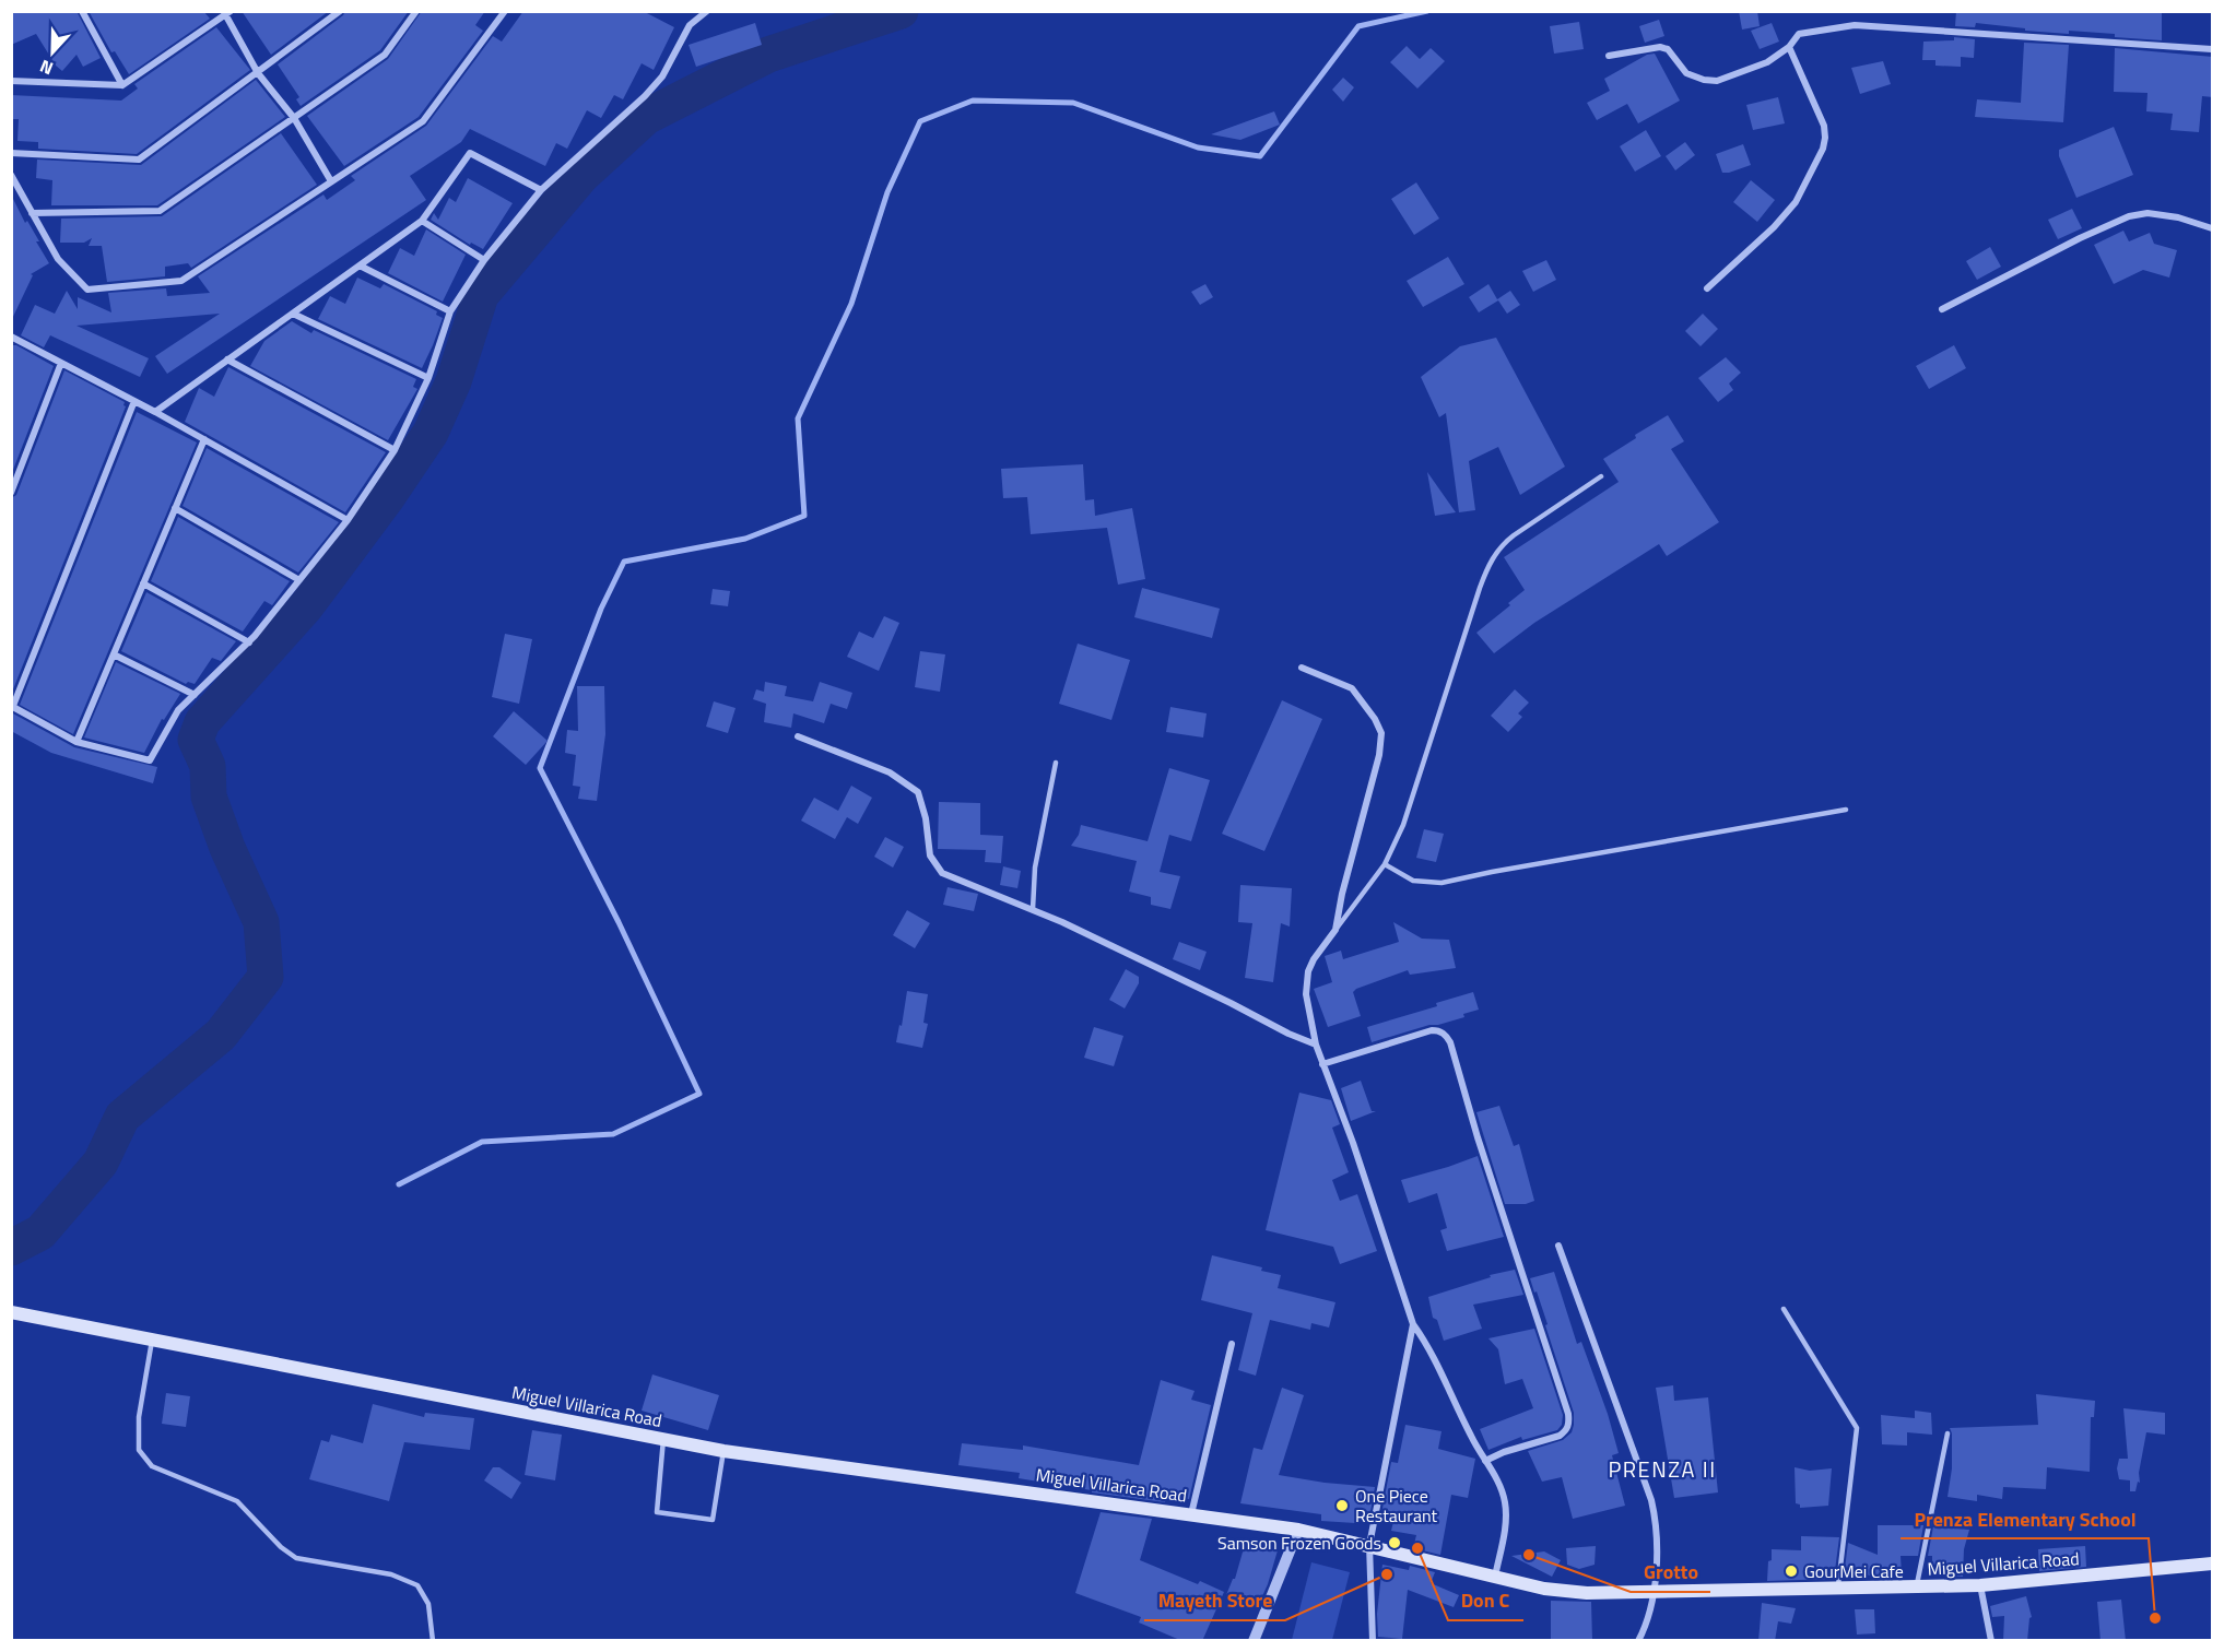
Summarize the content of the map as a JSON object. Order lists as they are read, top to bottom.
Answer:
{
  "streets": {
    "main road": ["Miguel Villarica Road"]
  },
  "districts": ["PRENZA II"],
  "places": [
    "One Piece Restaurant",
    "Samson Frozen Goods",
    "Don C",
    "Grotto",
    "GourMei Cafe",
    "Mayeth Store",
    "Prenza Elementary School"
  ],
  "north": "bottom"
}
